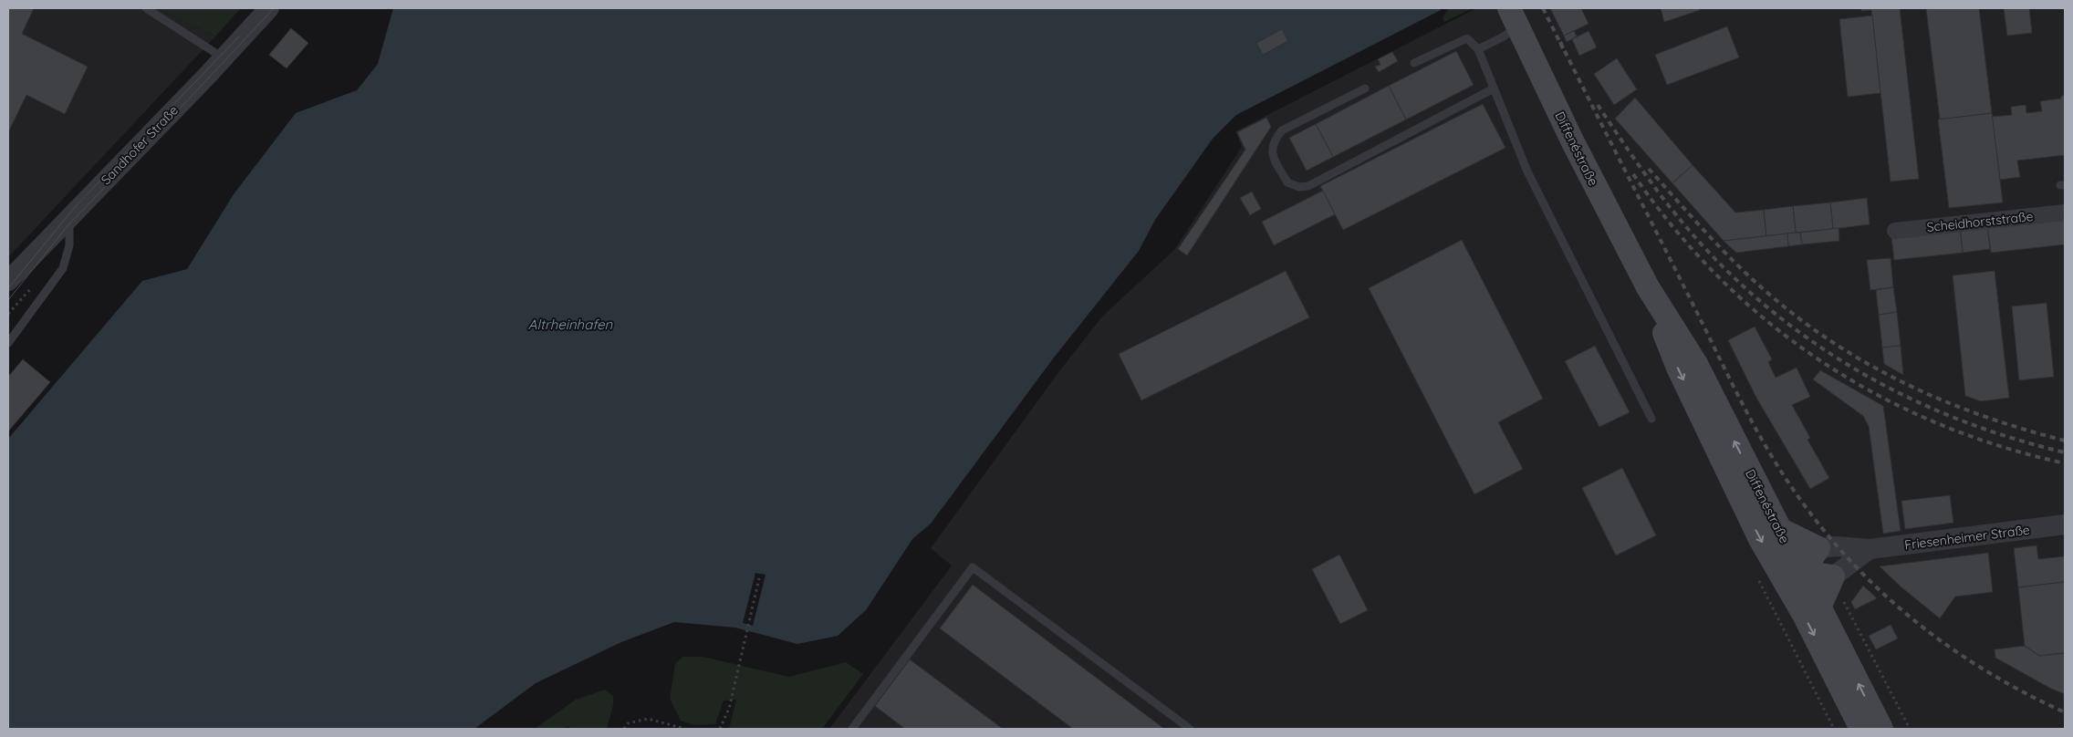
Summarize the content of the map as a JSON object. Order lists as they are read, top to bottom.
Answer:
{
  "streets": {
    "main road": ["Diffenéstraße"],
    "street": ["Sandhofer Straße", "Scheidhorststraße", "Friesenheimer Straße"]
  },
  "water": ["Altrheinhafen"]
}
